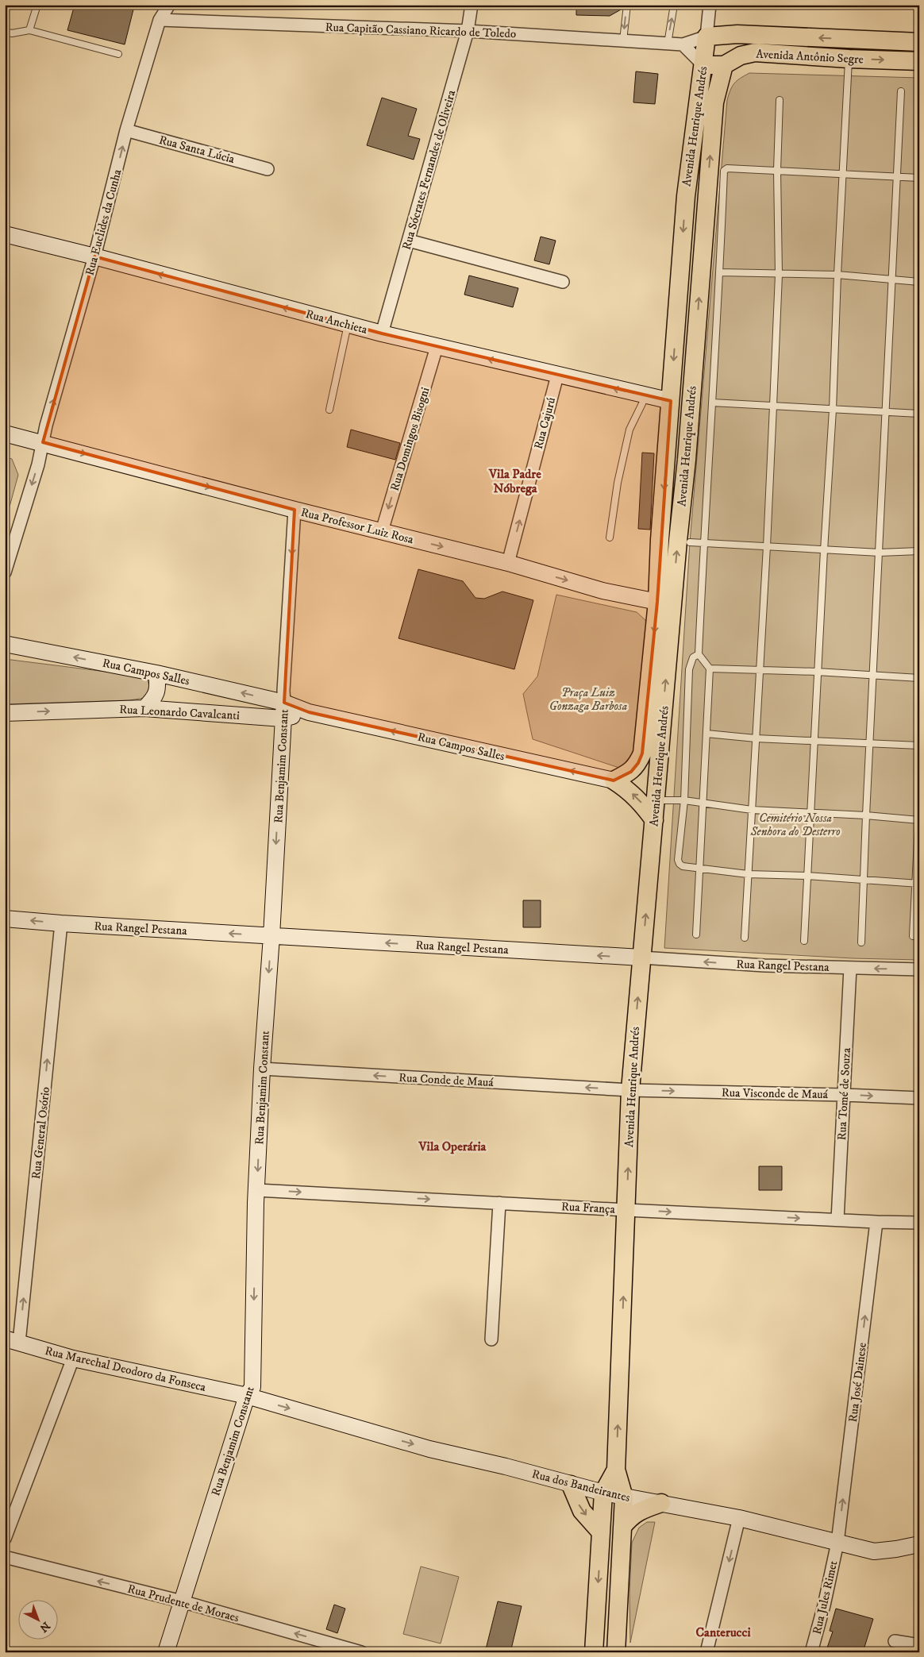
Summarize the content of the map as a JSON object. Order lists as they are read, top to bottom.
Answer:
{
  "streets": {
    "main road": [
      "Avenida Antônio Segre",
      "Avenida Henrique Andrés",
      "Rua Anchieta",
      "Rua Professor Luiz Rosa",
      "Rua Campos Salles",
      "Rua Leonardo Cavalcanti",
      "Rua Benjamim Constant",
      "Rua Rangel Pestana",
      "Rua Marechal Deodoro da Fonseca",
      "Rua dos Bandeirantes"
    ],
    "street": [
      "Rua Capitão Cassiano Ricardo de Toledo",
      "Rua Santa Lúcia",
      "Rua Sócrates Fernandes de Oliveira",
      "Rua Euclides da Cunha",
      "Rua Cajurú",
      "Rua Domingos Bisogni",
      "Rua Conde de Mauá",
      "Rua Visconde de Mauá",
      "Rua Tomé de Souza",
      "Rua General Osório",
      "Rua França",
      "Rua José Dainese",
      "Rua Jules Rimet",
      "Rua Prudente de Moraes"
    ]
  },
  "crossings": [
    ["Rua Capitão Cassiano Ricardo de Toledo", "Avenida Antônio Segre"],
    ["Rua Capitão Cassiano Ricardo de Toledo", "Avenida Henrique Andrés"],
    ["Rua Capitão Cassiano Ricardo de Toledo", "Rua Sócrates Fernandes de Oliveira"],
    ["Rua Capitão Cassiano Ricardo de Toledo", "Rua Euclides da Cunha"],
    ["Avenida Antônio Segre", "Avenida Henrique Andrés"],
    ["Avenida Henrique Andrés", "Rua Anchieta"],
    ["Avenida Henrique Andrés", "Rua Professor Luiz Rosa"],
    ["Avenida Henrique Andrés", "Rua Campos Salles"],
    ["Avenida Henrique Andrés", "Rua Rangel Pestana"],
    ["Avenida Henrique Andrés", "Rua Conde de Mauá"],
    ["Avenida Henrique Andrés", "Rua Visconde de Mauá"],
    ["Avenida Henrique Andrés", "Rua França"],
    ["Avenida Henrique Andrés", "Rua dos Bandeirantes"],
    ["Rua Santa Lúcia", "Rua Euclides da Cunha"],
    ["Rua Sócrates Fernandes de Oliveira", "Rua Anchieta"],
    ["Rua Euclides da Cunha", "Rua Anchieta"],
    ["Rua Euclides da Cunha", "Rua Professor Luiz Rosa"],
    ["Rua Anchieta", "Rua Cajurú"],
    ["Rua Anchieta", "Rua Domingos Bisogni"],
    ["Rua Cajurú", "Rua Professor Luiz Rosa"],
    ["Rua Domingos Bisogni", "Rua Professor Luiz Rosa"],
    ["Rua Professor Luiz Rosa", "Rua Benjamim Constant"],
    ["Rua Campos Salles", "Rua Leonardo Cavalcanti"],
    ["Rua Campos Salles", "Rua Benjamim Constant"],
    ["Rua Leonardo Cavalcanti", "Rua Benjamim Constant"],
    ["Rua Benjamim Constant", "Rua Rangel Pestana"],
    ["Rua Benjamim Constant", "Rua Conde de Mauá"],
    ["Rua Benjamim Constant", "Rua França"],
    ["Rua Benjamim Constant", "Rua Marechal Deodoro da Fonseca"],
    ["Rua Benjamim Constant", "Rua dos Bandeirantes"],
    ["Rua Benjamim Constant", "Rua Prudente de Moraes"],
    ["Rua Rangel Pestana", "Rua Tomé de Souza"],
    ["Rua Rangel Pestana", "Rua General Osório"],
    ["Rua Conde de Mauá", "Rua Visconde de Mauá"],
    ["Rua Visconde de Mauá", "Rua Tomé de Souza"],
    ["Rua Tomé de Souza", "Rua França"],
    ["Rua General Osório", "Rua Marechal Deodoro da Fonseca"],
    ["Rua França", "Rua José Dainese"],
    ["Rua Marechal Deodoro da Fonseca", "Rua dos Bandeirantes"],
    ["Rua José Dainese", "Rua dos Bandeirantes"],
    ["Rua José Dainese", "Rua Jules Rimet"],
    ["Rua dos Bandeirantes", "Rua Jules Rimet"]
  ],
  "one_way": [
    "Rua Anchieta",
    "Rua Cajurú",
    "Rua Domingos Bisogni",
    "Rua Professor Luiz Rosa",
    "Rua Campos Salles",
    "Rua Leonardo Cavalcanti",
    "Rua Benjamim Constant",
    "Rua Rangel Pestana",
    "Rua Conde de Mauá",
    "Rua Visconde de Mauá",
    "Rua General Osório",
    "Rua França",
    "Rua José Dainese",
    "Rua dos Bandeirantes",
    "Rua Prudente de Moraes"
  ],
  "districts": ["Vila Padre Nóbrega", "Vila Operária", "Canterucci"],
  "parks": ["Praça Luiz Gonzaga Barbosa", "Cemitério Nossa Senhora do Desterro"],
  "north": "bottom right"
}
